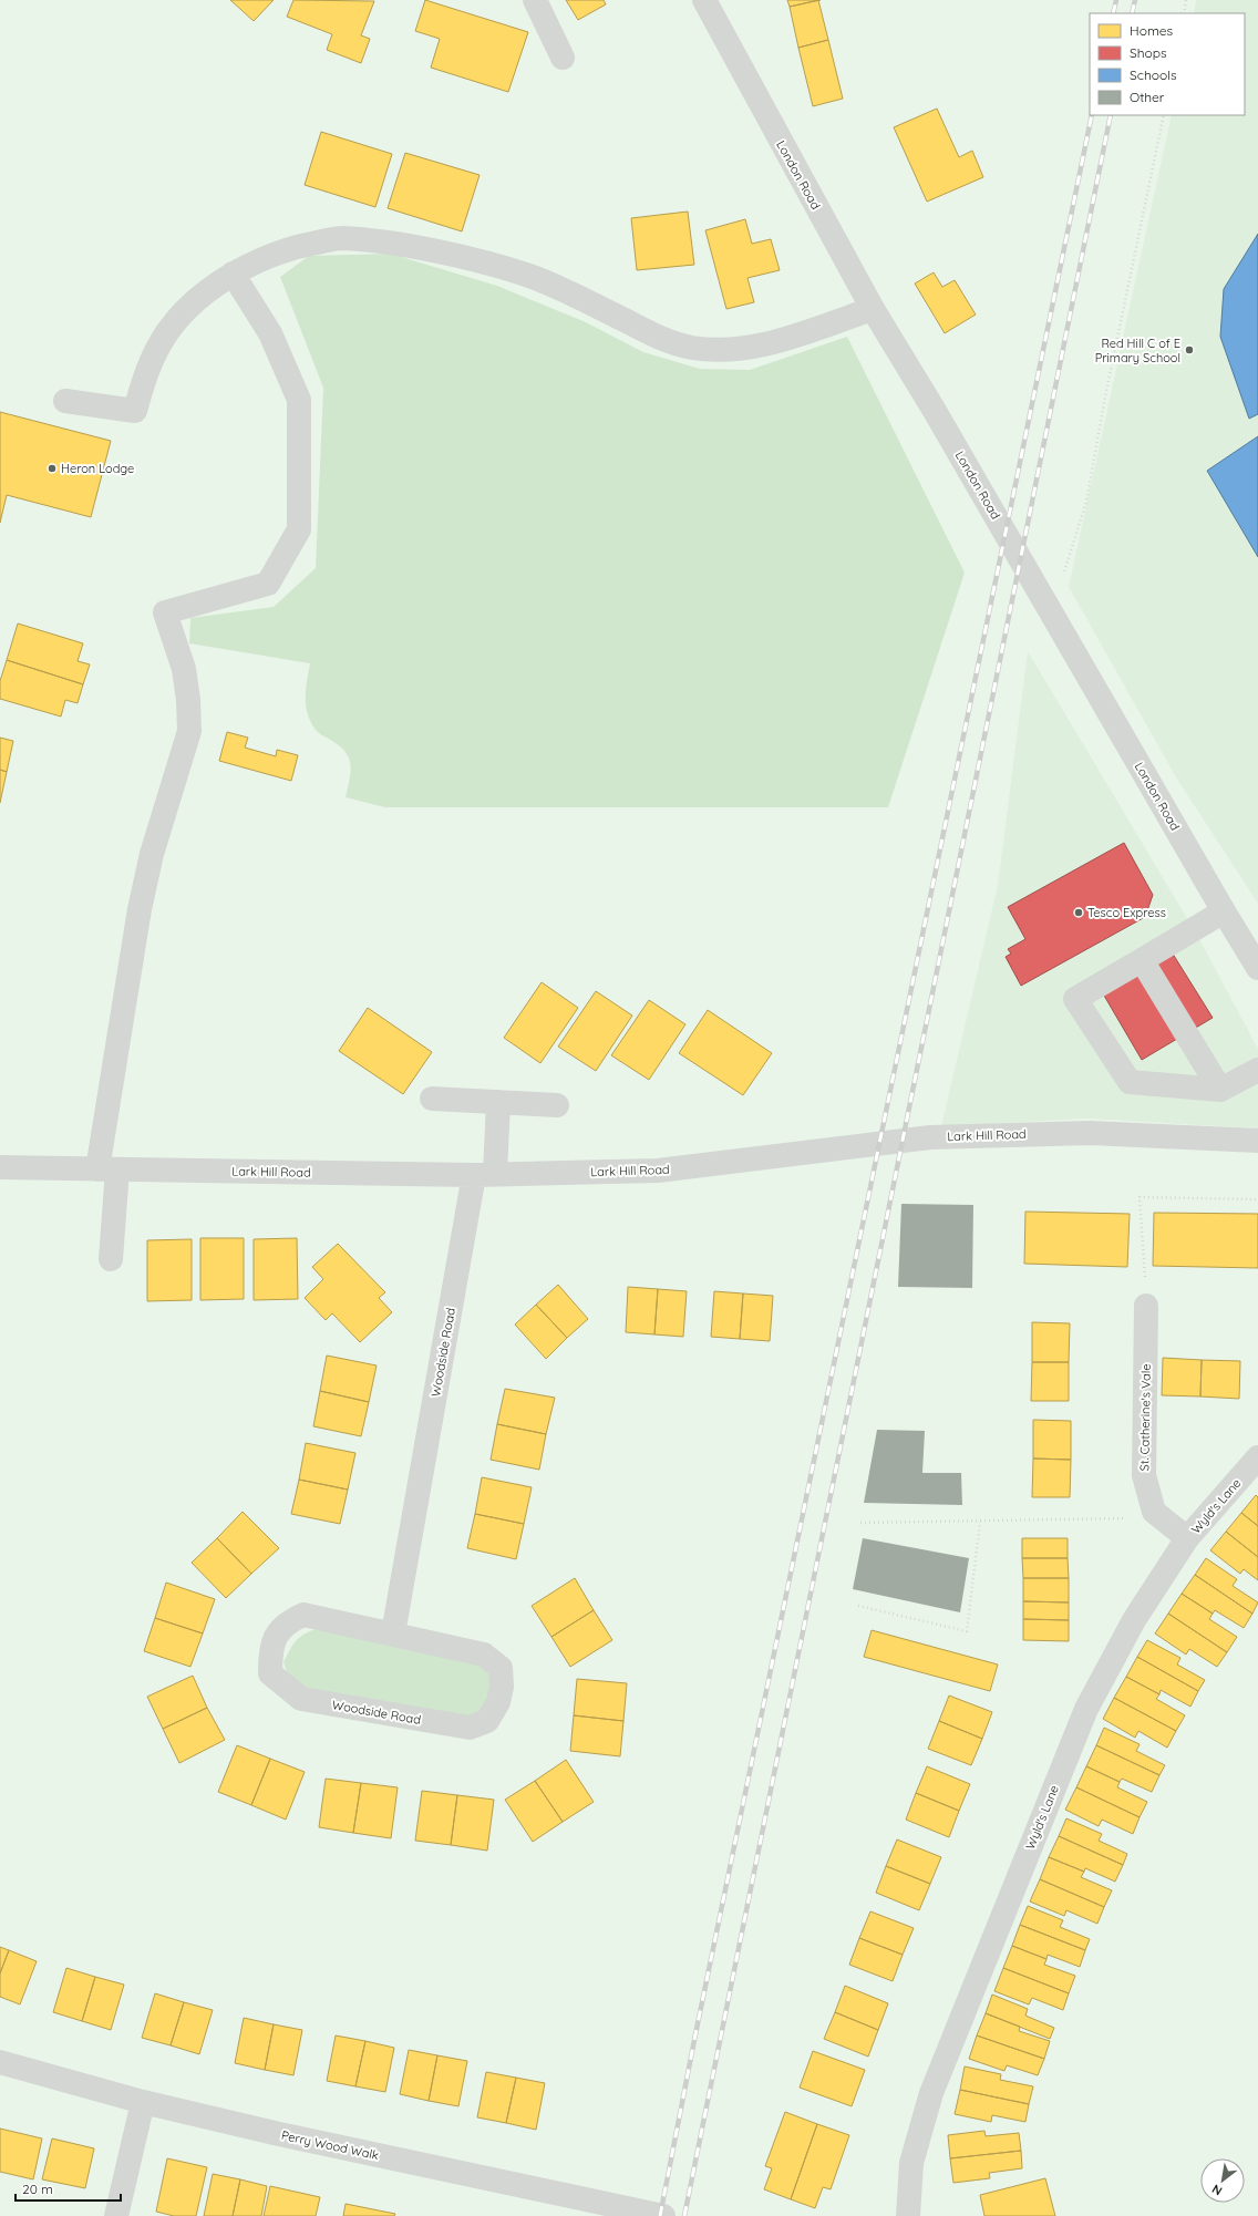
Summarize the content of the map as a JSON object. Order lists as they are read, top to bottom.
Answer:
{
  "streets": {
    "street": [
      "London Road",
      "Lark Hill Road",
      "Woodside Road",
      "St. Catherine's Vale",
      "Wyld's Lane",
      "Perry Wood Walk"
    ]
  },
  "crossings": [
    ["Lark Hill Road", "Woodside Road"],
    ["St. Catherine's Vale", "Wyld's Lane"]
  ],
  "places": ["Red Hill C of E Primary School", "Heron Lodge", "Tesco Express"],
  "legend": [
    "Homes",
    "Shops",
    "Schools",
    "Other"
  ],
  "scale_bar": "20 m",
  "north": "bottom left"
}
